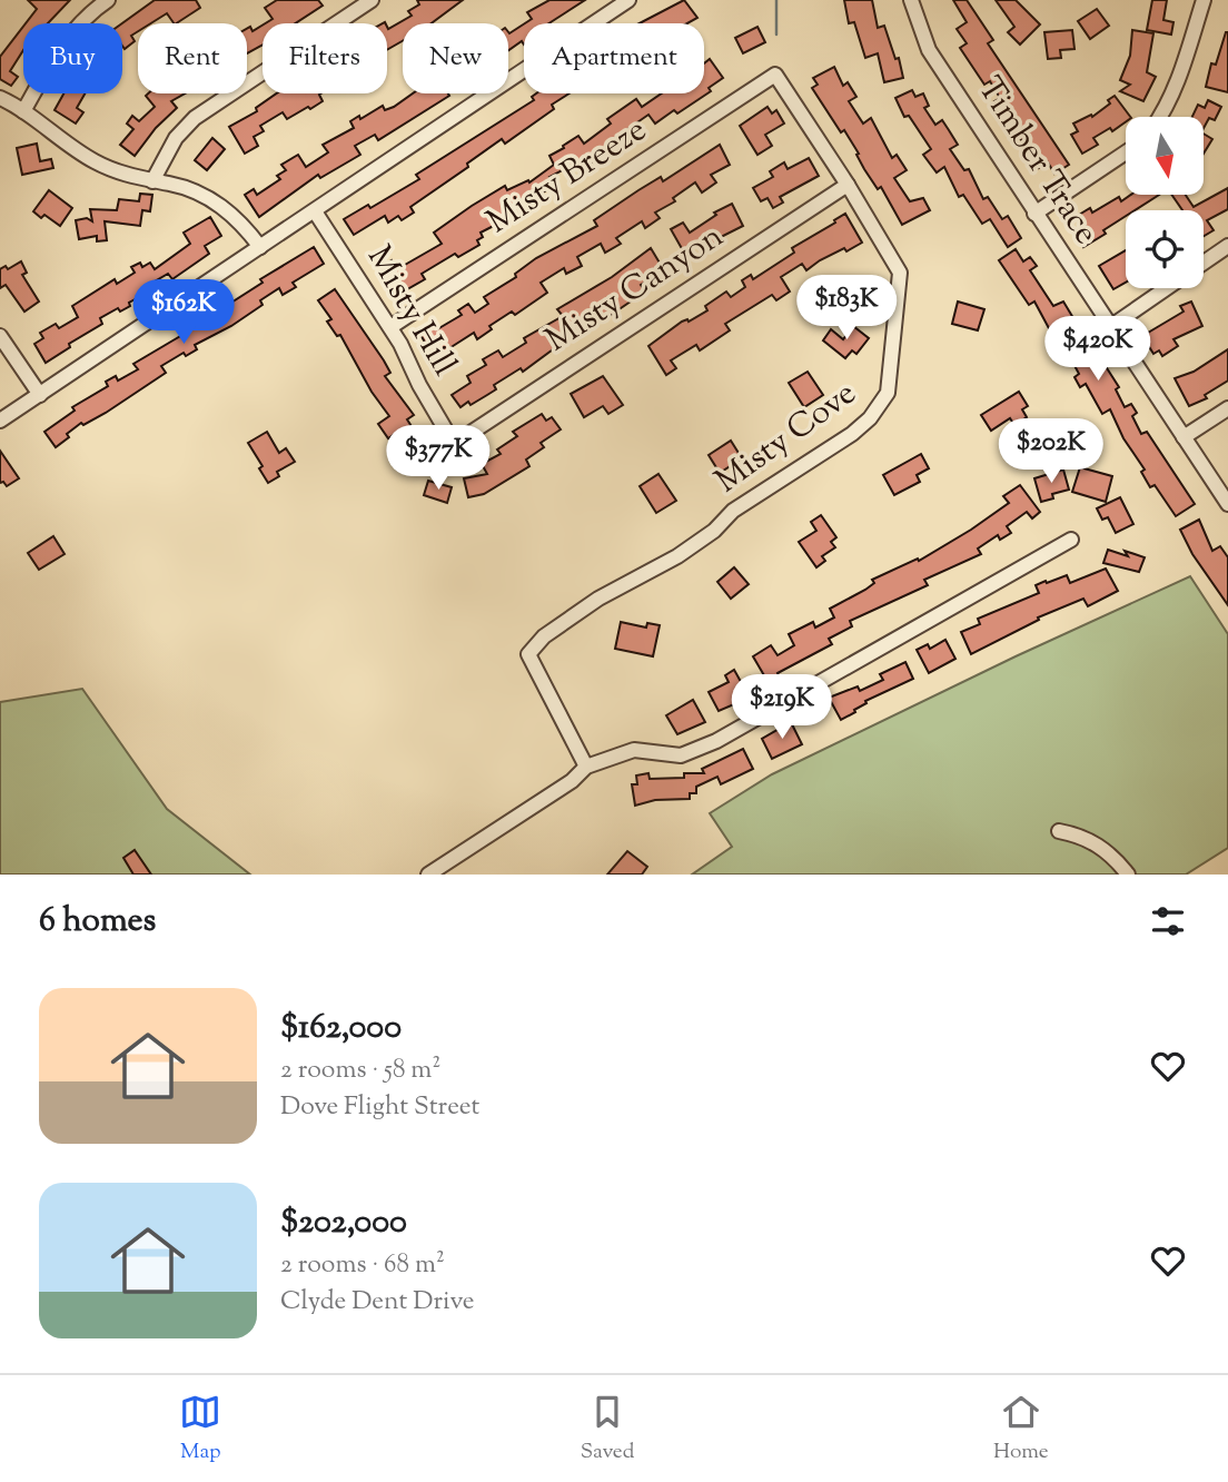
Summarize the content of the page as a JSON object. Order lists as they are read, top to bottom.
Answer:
{
  "streets": {
    "street": [
      "Timber Trace",
      "Misty Breeze",
      "Misty Canyon",
      "Misty Hill",
      "Misty Cove"
    ]
  },
  "crossings": [
    ["Misty Breeze", "Misty Hill"],
    ["Misty Breeze", "Misty Cove"],
    ["Misty Canyon", "Misty Hill"],
    ["Misty Canyon", "Misty Cove"]
  ],
  "north": "bottom",
  "page": {
    "chip": [
      "Buy",
      "Rent",
      "Filters",
      "New",
      "Apartment"
    ],
    "price": [
      "$183K",
      "$162K",
      "$420K",
      "$202K",
      "$377K",
      "$219K"
    ],
    "heading": "6 homes",
    "list": [
      {
        "name": "$162,000",
        "note": "2 rooms · 58 m² · Dove Flight Street"
      },
      {
        "name": "$202,000",
        "note": "2 rooms · 68 m² · Clyde Dent Drive"
      }
    ],
    "tabs": ["Map", "Saved", "Home"]
  }
}
